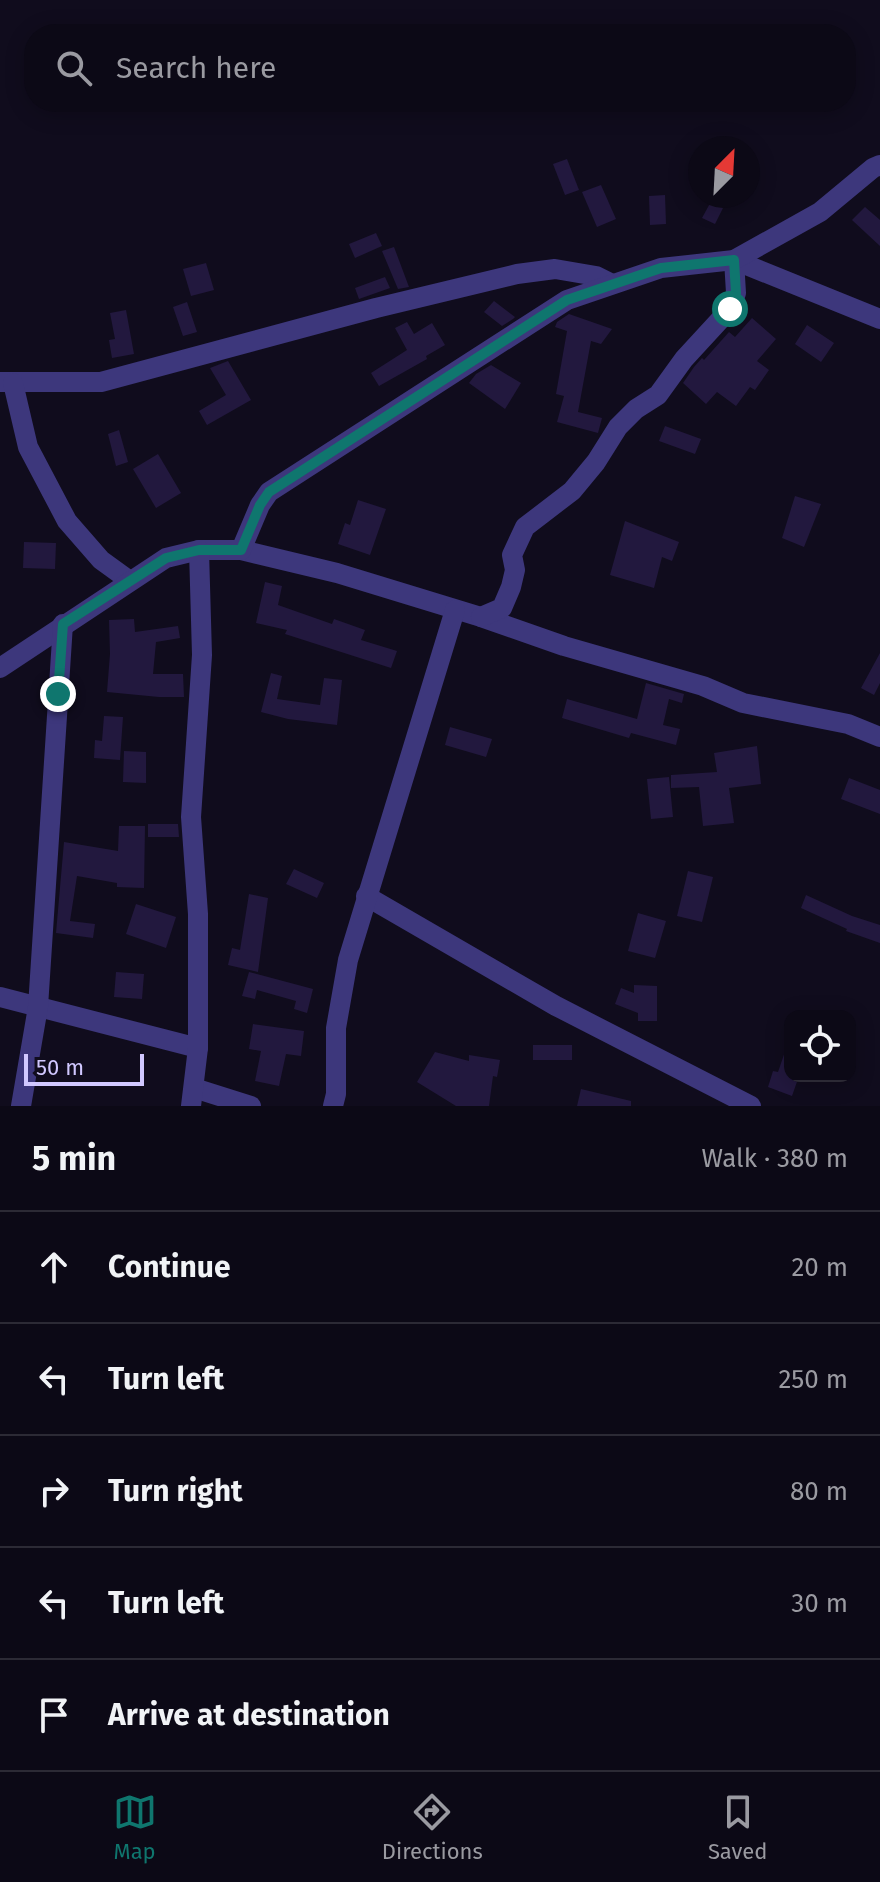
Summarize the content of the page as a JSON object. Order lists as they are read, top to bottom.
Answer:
{
  "scale_bar": "50 m",
  "north": "top right",
  "page": {
    "search": "Search here",
    "scale": "50 m",
    "heading": ["5 min", "Walk · 380 m"],
    "list": [
      ["Continue", "20 m"],
      ["Turn left", "250 m"],
      ["Turn right", "80 m"],
      ["Turn left", "30 m"],
      "Arrive at destination"
    ],
    "nav": ["Map", "Directions", "Saved"]
  }
}
